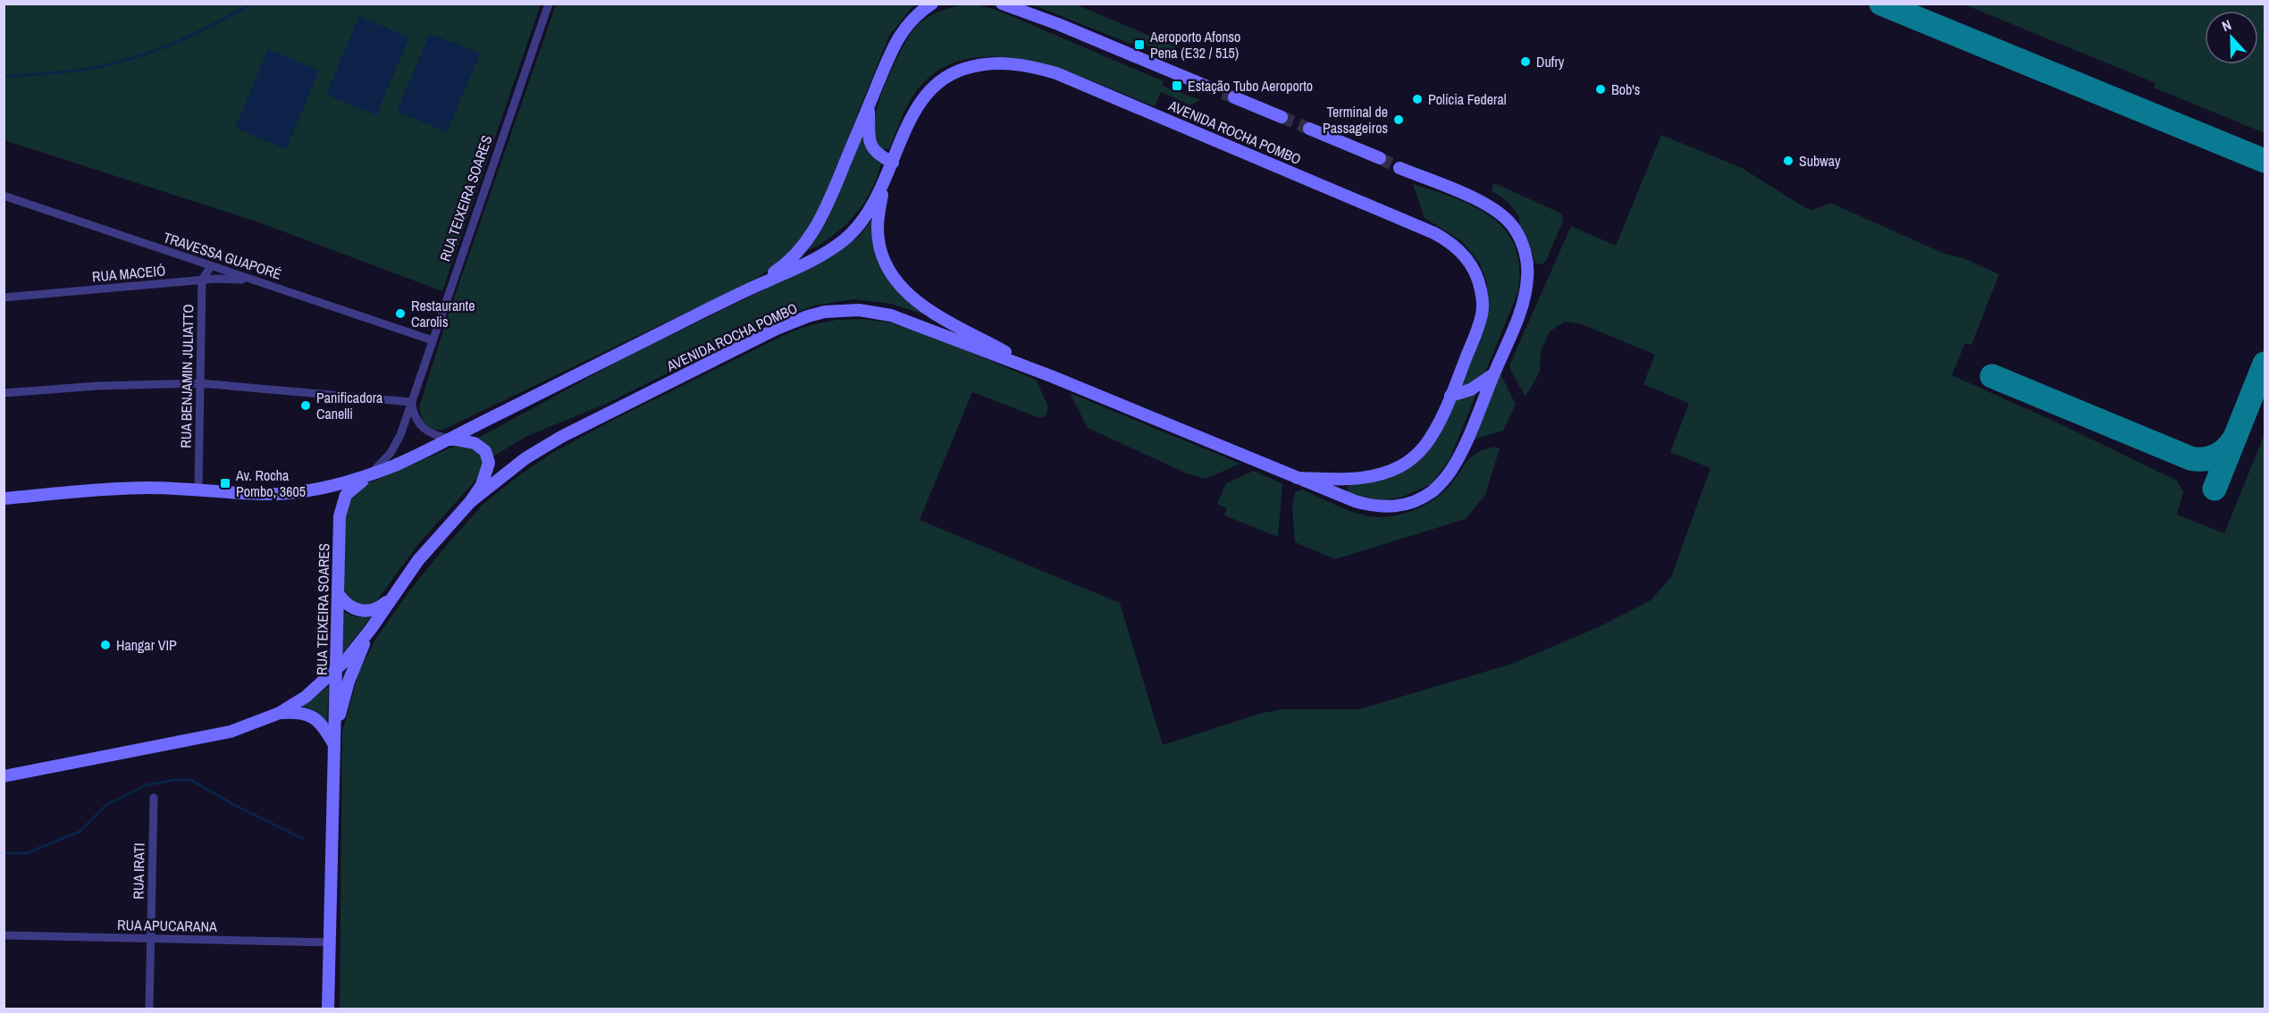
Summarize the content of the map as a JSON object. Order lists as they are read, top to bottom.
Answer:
{
  "streets": {
    "main road": ["AVENIDA ROCHA POMBO", "RUA TEIXEIRA SOARES"],
    "street": [
      "TRAVESSA GUAPORÉ",
      "RUA MACEIÓ",
      "RUA BENJAMIN JULIATTO",
      "RUA IRATI",
      "RUA APUCARANA"
    ]
  },
  "crossings": [
    ["AVENIDA ROCHA POMBO", "RUA TEIXEIRA SOARES"],
    ["RUA TEIXEIRA SOARES", "TRAVESSA GUAPORÉ"],
    ["RUA TEIXEIRA SOARES", "RUA APUCARANA"],
    ["TRAVESSA GUAPORÉ", "RUA MACEIÓ"],
    ["RUA MACEIÓ", "RUA BENJAMIN JULIATTO"],
    ["RUA IRATI", "RUA APUCARANA"]
  ],
  "places": {
    "transit": ["Aeroporto Afonso Pena (E32 / 515)", "Estação Tubo Aeroporto", "Av. Rocha Pombo, 3605"],
    "other": [
      "Dufry",
      "Bob's",
      "Polícia Federal",
      "Terminal de Passageiros",
      "Subway",
      "Restaurante Carolis",
      "Panificadora Canelli",
      "Hangar VIP"
    ]
  },
  "north": "top"
}
